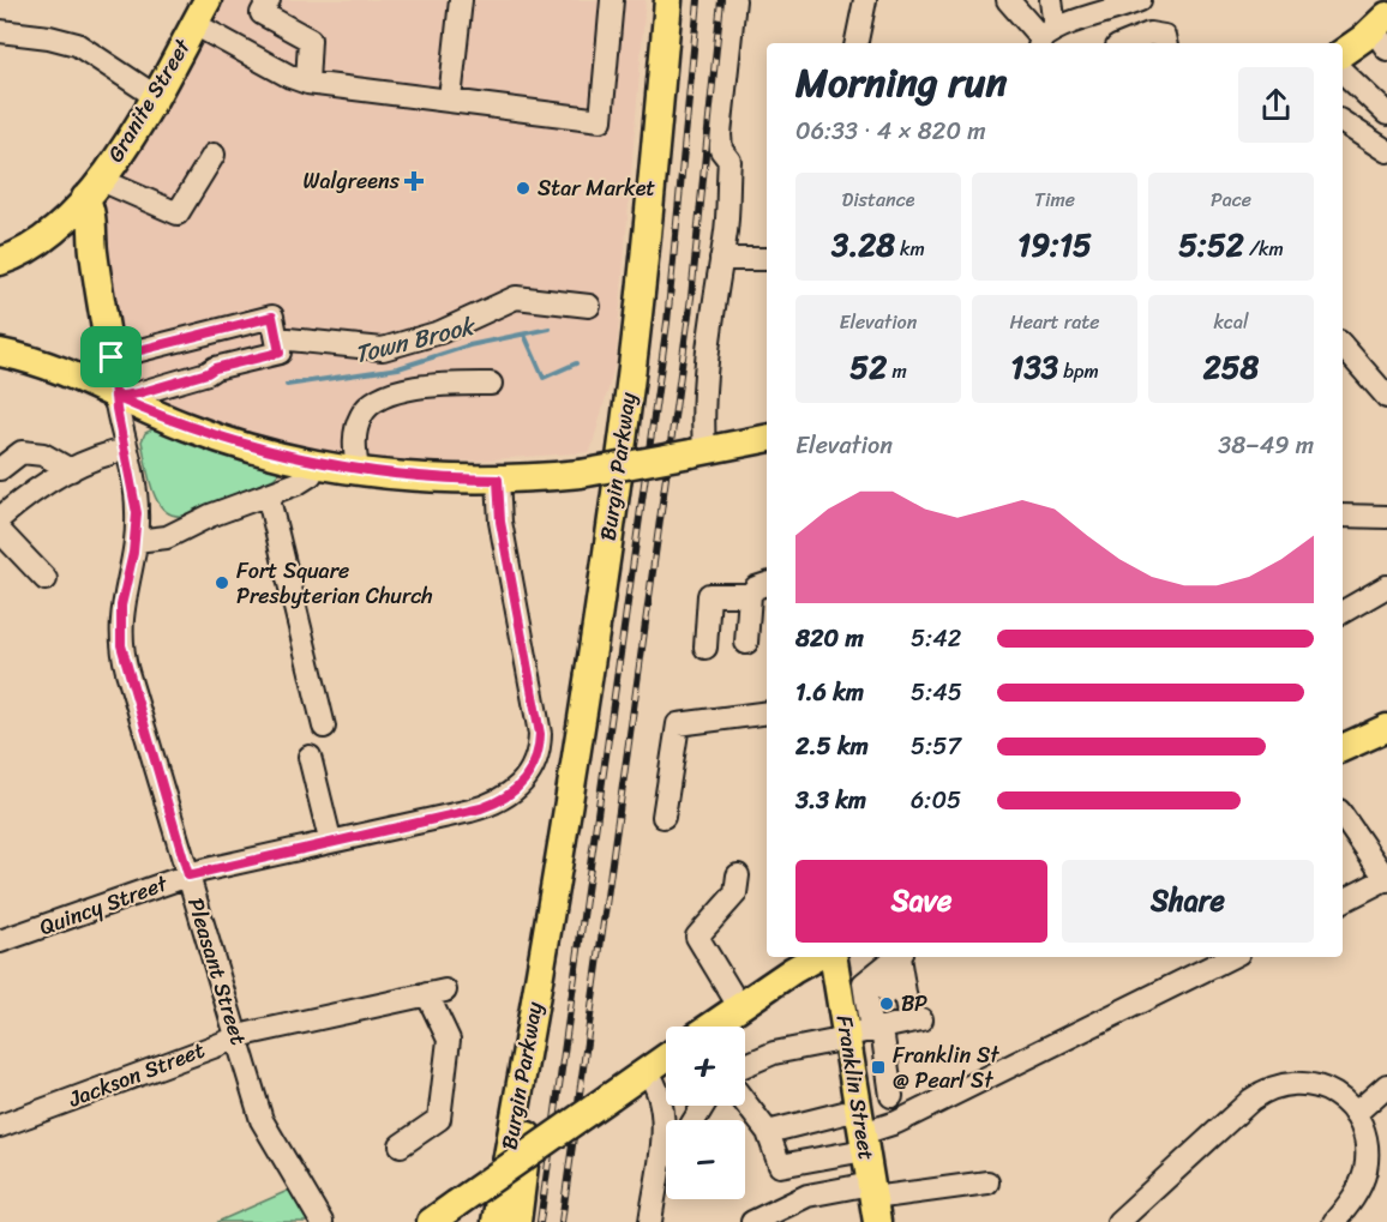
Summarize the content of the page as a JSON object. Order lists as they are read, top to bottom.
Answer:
{
  "streets": {
    "main road": ["Granite Street", "Burgin Parkway", "Franklin Street"],
    "street": ["Quincy Street", "Pleasant Street", "Jackson Street"]
  },
  "crossings": [
    ["Quincy Street", "Pleasant Street"],
    ["Pleasant Street", "Jackson Street"]
  ],
  "water": ["Town Brook"],
  "places": {
    "health": ["Walgreens"],
    "other": ["Star Market", "Fort Square Presbyterian Church", "BP"],
    "transit": ["Franklin St @ Pearl St"]
  },
  "page": {
    "heading": ["Morning run", "06:33 · 4 × 820 m"],
    "stats": [
      ["Distance", "3.28 km"],
      ["Time", "19:15"],
      ["Pace", "5:52 /km"],
      ["Elevation", "52 m"],
      ["Heart rate", "133 bpm"],
      ["kcal", "258"]
    ],
    "chart": ["Elevation", "38–49 m"],
    "list": [
      {
        "name": "820 m",
        "note": "5:42"
      },
      {
        "name": "1.6 km",
        "note": "5:45"
      },
      {
        "name": "2.5 km",
        "note": "5:57"
      },
      {
        "name": "3.3 km",
        "note": "6:05"
      }
    ],
    "buttons": ["Save", "Share"],
    "map_buttons": ["+", "−"]
  }
}
